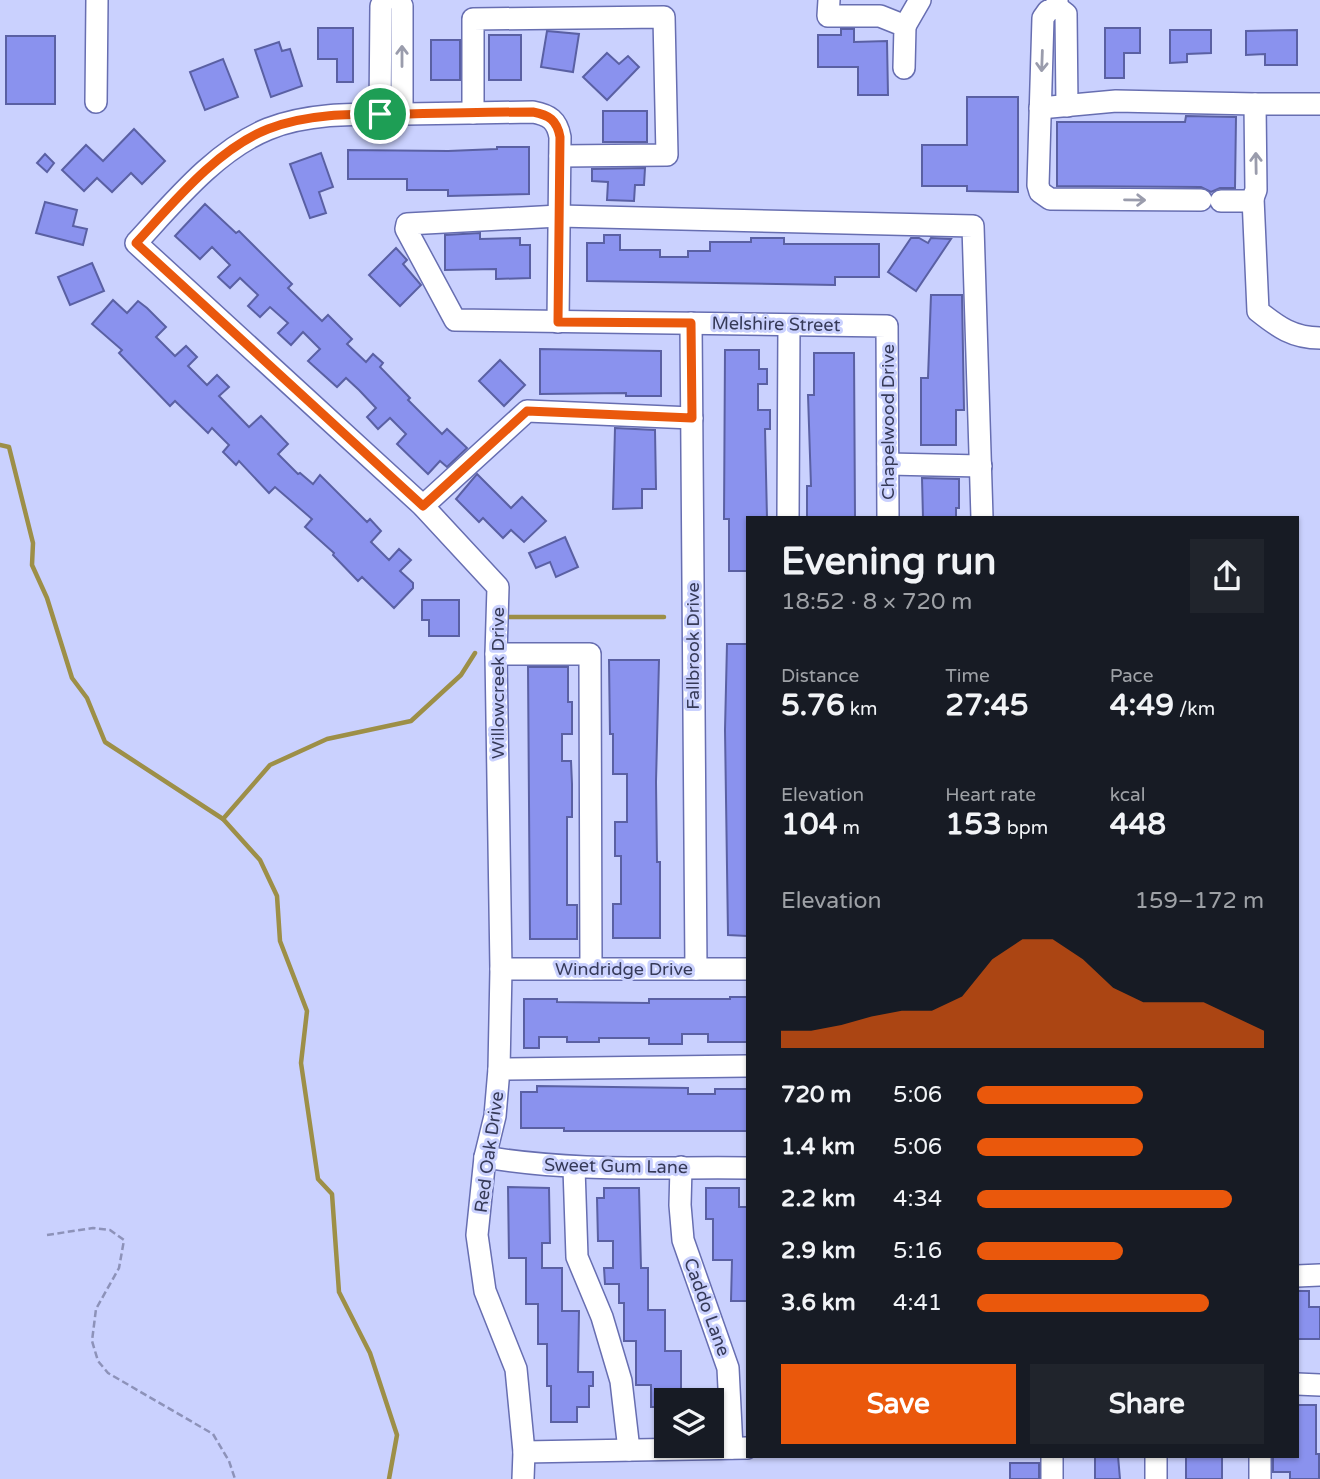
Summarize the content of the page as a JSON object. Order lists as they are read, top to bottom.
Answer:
{
  "streets": {
    "street": [
      "Melshire Street",
      "Chapelwood Drive",
      "Fallbrook Drive",
      "Willowcreek Drive",
      "Windridge Drive",
      "Red Oak Drive",
      "Sweet Gum Lane",
      "Caddo Lane"
    ]
  },
  "crossings": [
    ["Melshire Street", "Chapelwood Drive"],
    ["Melshire Street", "Fallbrook Drive"],
    ["Fallbrook Drive", "Windridge Drive"],
    ["Willowcreek Drive", "Windridge Drive"],
    ["Willowcreek Drive", "Red Oak Drive"],
    ["Red Oak Drive", "Sweet Gum Lane"],
    ["Sweet Gum Lane", "Caddo Lane"]
  ],
  "page": {
    "heading": ["Evening run", "18:52 · 8 × 720 m"],
    "stats": [
      ["Distance", "5.76 km"],
      ["Time", "27:45"],
      ["Pace", "4:49 /km"],
      ["Elevation", "104 m"],
      ["Heart rate", "153 bpm"],
      ["kcal", "448"]
    ],
    "chart": ["Elevation", "159–172 m"],
    "list": [
      {
        "name": "720 m",
        "note": "5:06"
      },
      {
        "name": "1.4 km",
        "note": "5:06"
      },
      {
        "name": "2.2 km",
        "note": "4:34"
      },
      {
        "name": "2.9 km",
        "note": "5:16"
      },
      {
        "name": "3.6 km",
        "note": "4:41"
      }
    ],
    "buttons": ["Save", "Share"]
  }
}
